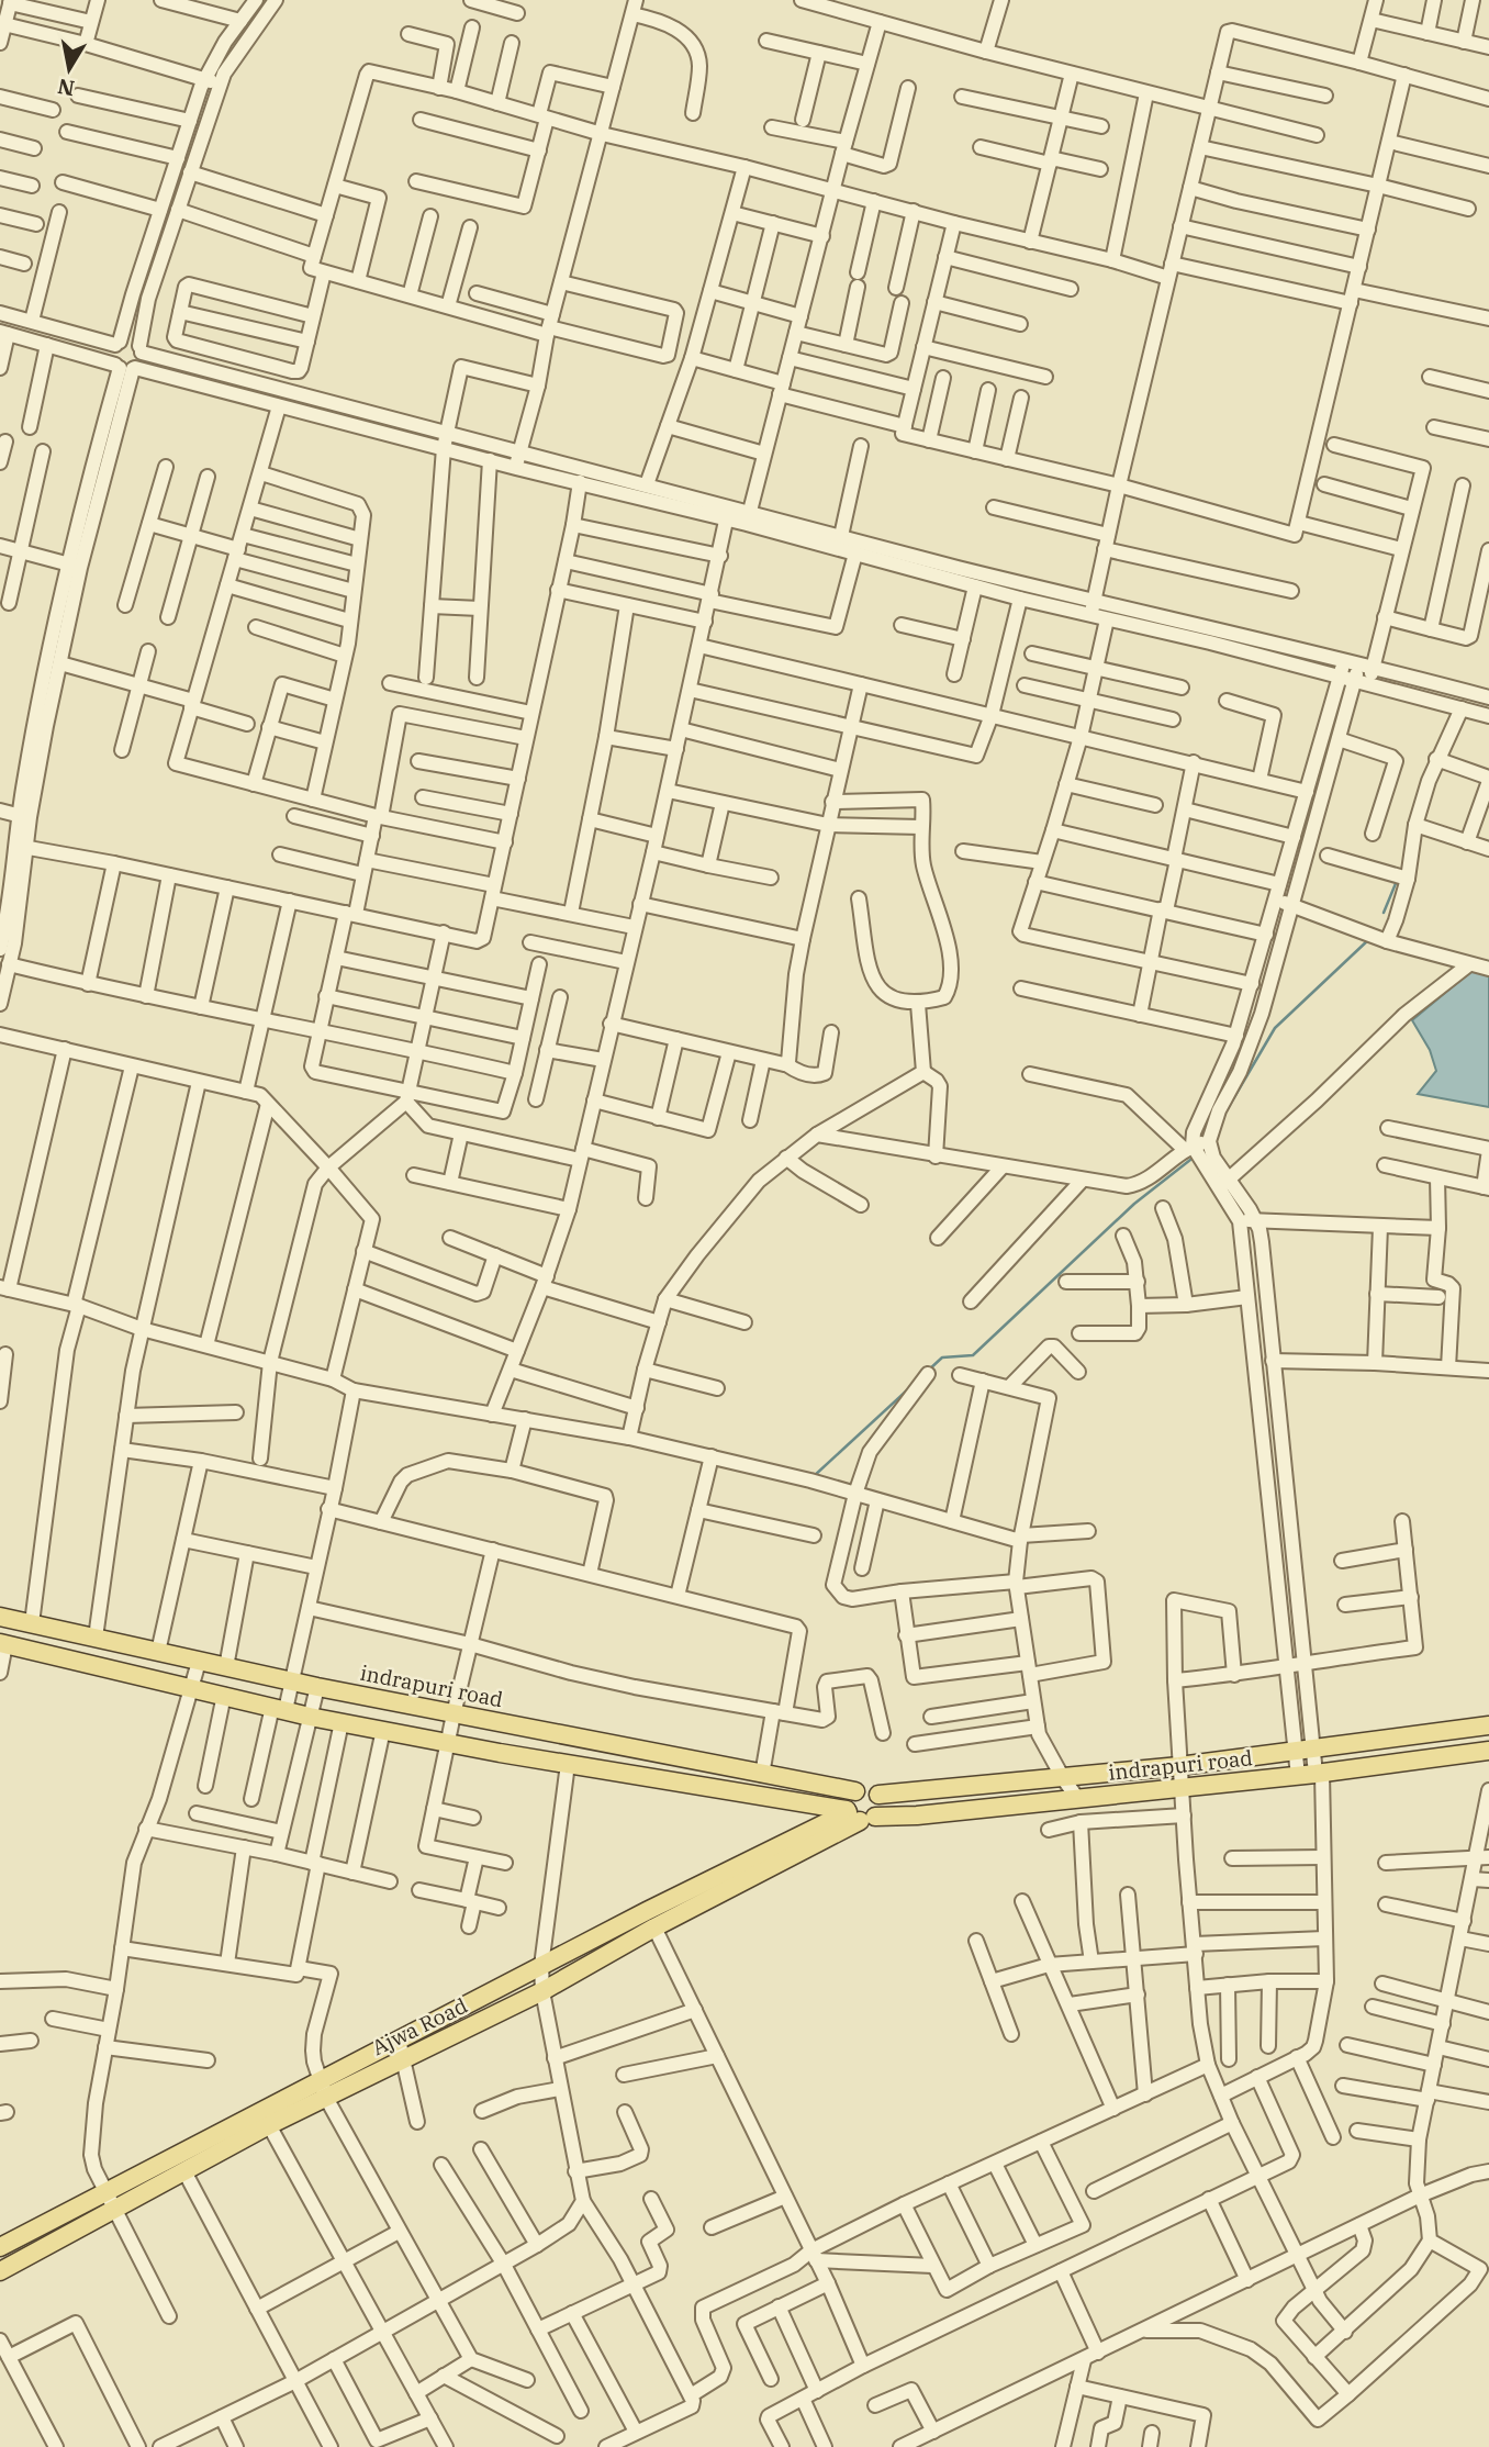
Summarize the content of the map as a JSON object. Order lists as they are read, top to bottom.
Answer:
{
  "streets": {
    "main road": ["indrapuri road", "Ajwa Road"]
  },
  "crossings": [
    ["indrapuri road", "Ajwa Road"]
  ],
  "north": "bottom"
}
